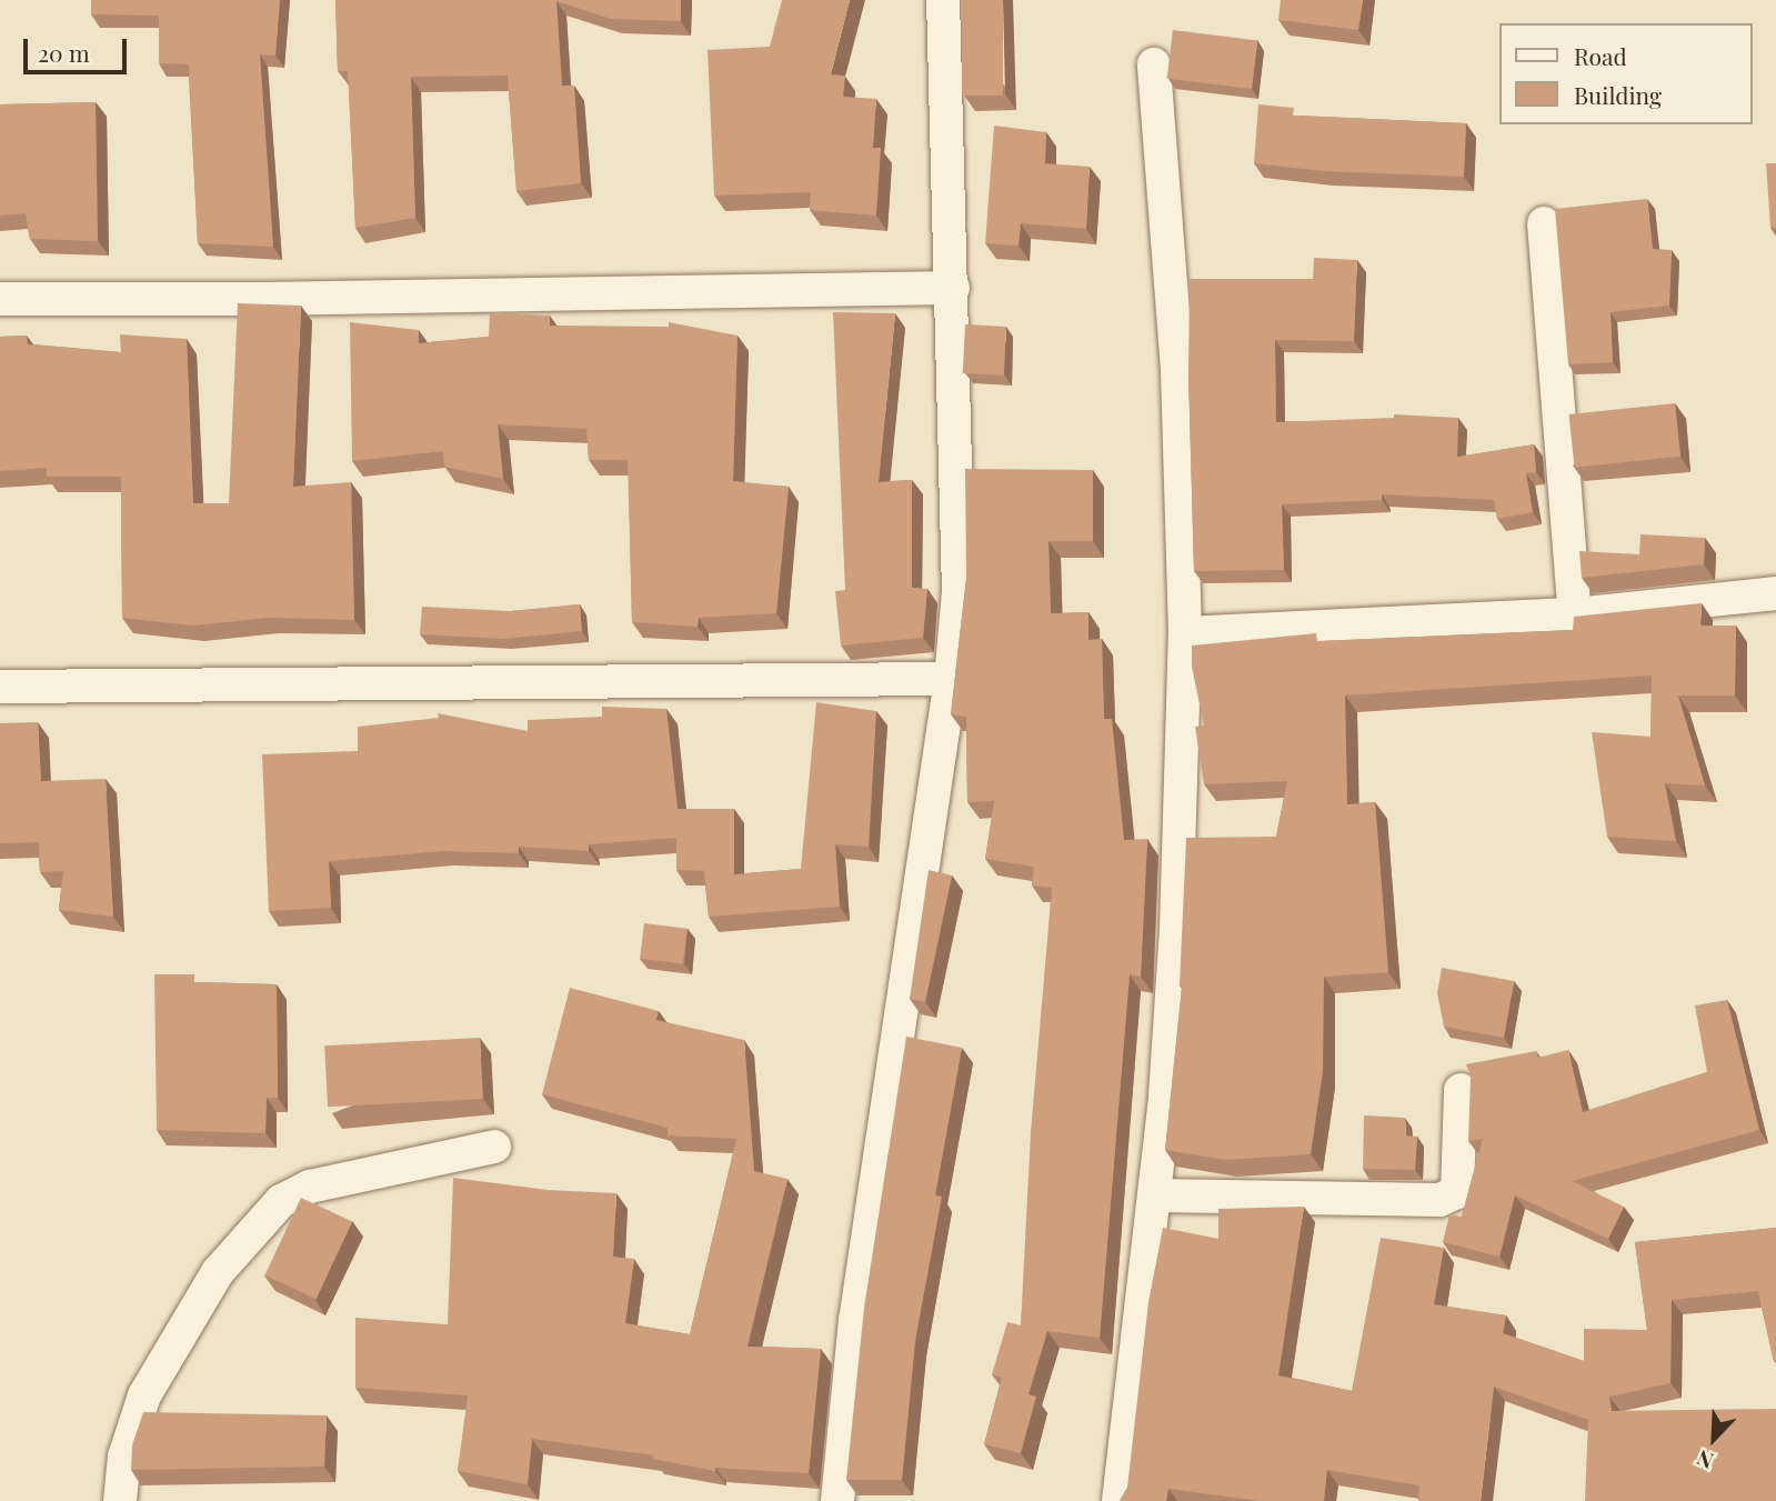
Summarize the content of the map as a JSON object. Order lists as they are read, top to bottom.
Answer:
{
  "legend": ["Road", "Building"],
  "scale_bar": "20 m",
  "north": "bottom left"
}
